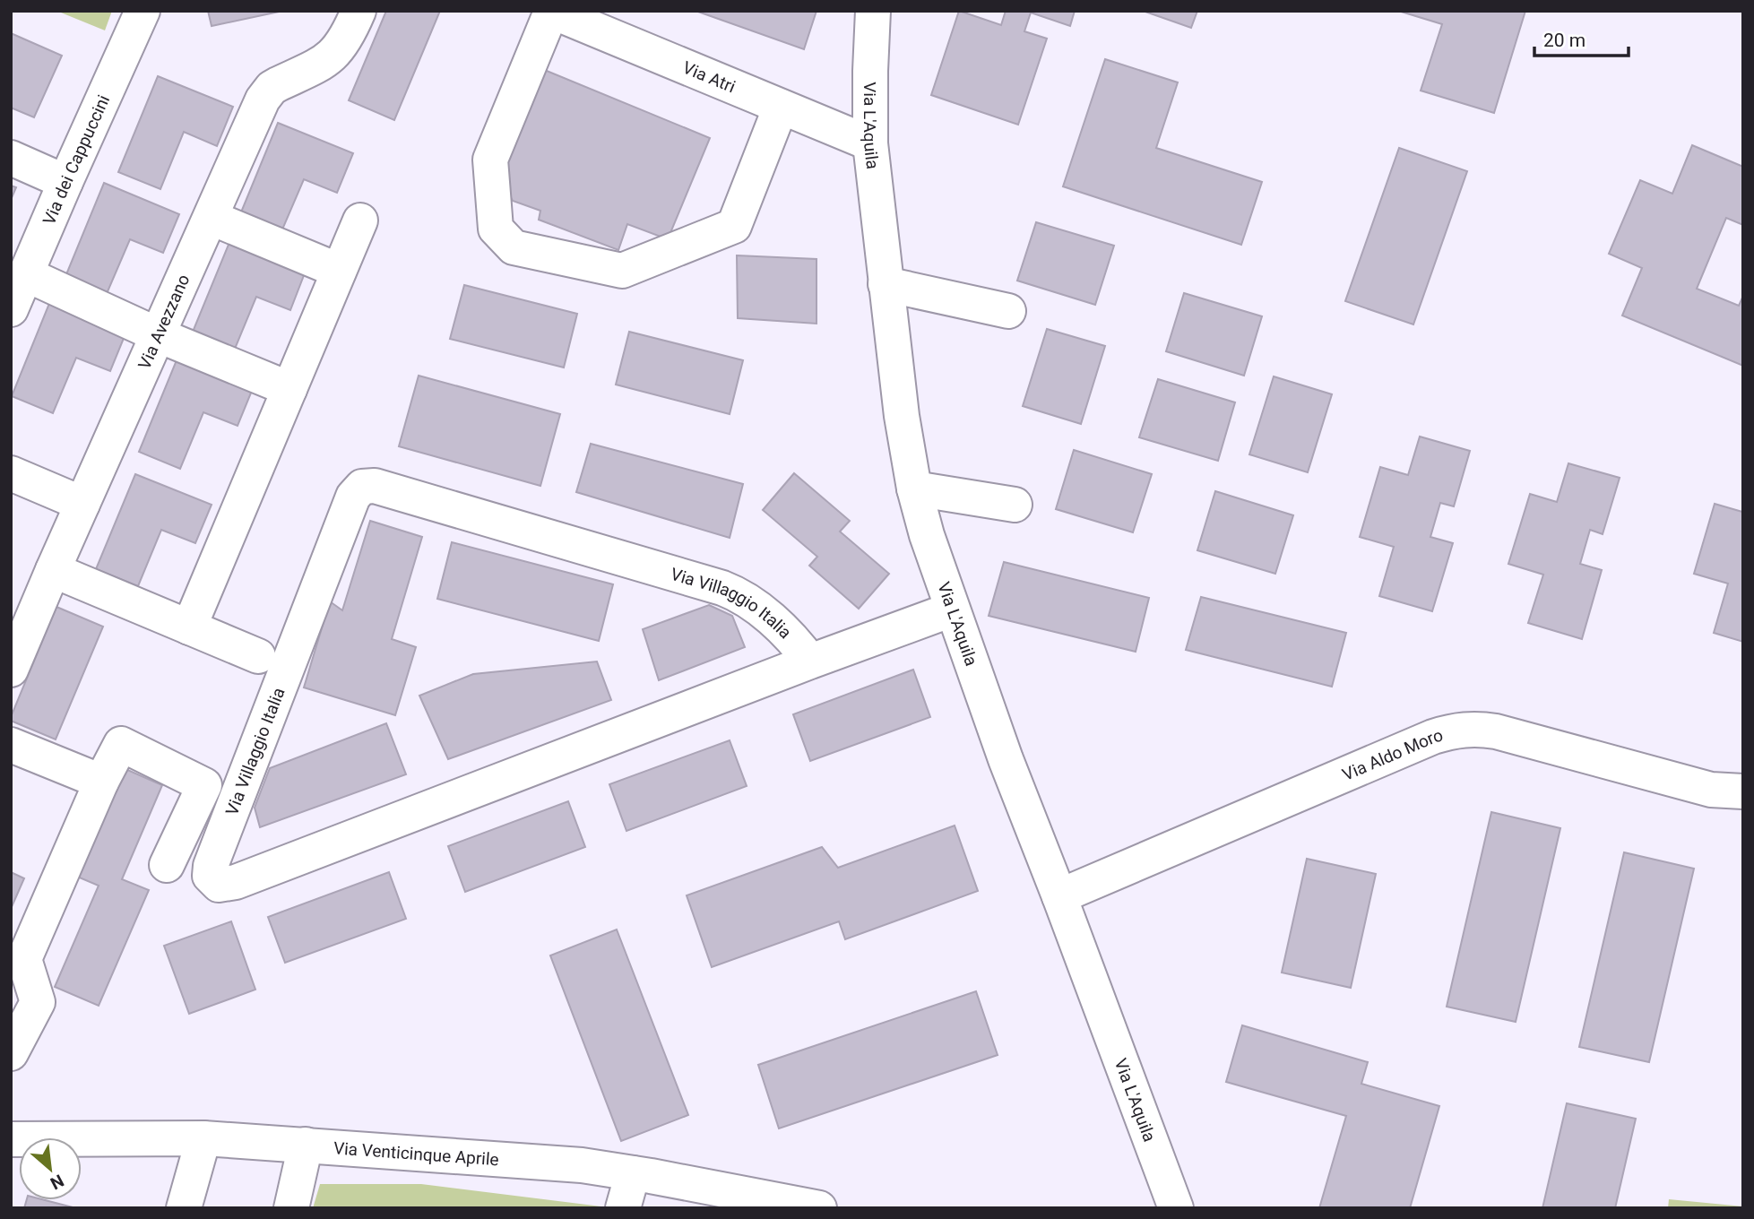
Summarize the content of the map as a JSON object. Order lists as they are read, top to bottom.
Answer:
{
  "streets": {
    "street": [
      "Via Atri",
      "Via L'Aquila",
      "Via dei Cappuccini",
      "Via Avezzano",
      "Via Villaggio Italia",
      "Via Aldo Moro",
      "Via Venticinque Aprile"
    ]
  },
  "crossings": [
    ["Via Atri", "Via L'Aquila"],
    ["Via L'Aquila", "Via Villaggio Italia"],
    ["Via L'Aquila", "Via Aldo Moro"]
  ],
  "scale_bar": "20 m",
  "north": "bottom right"
}
